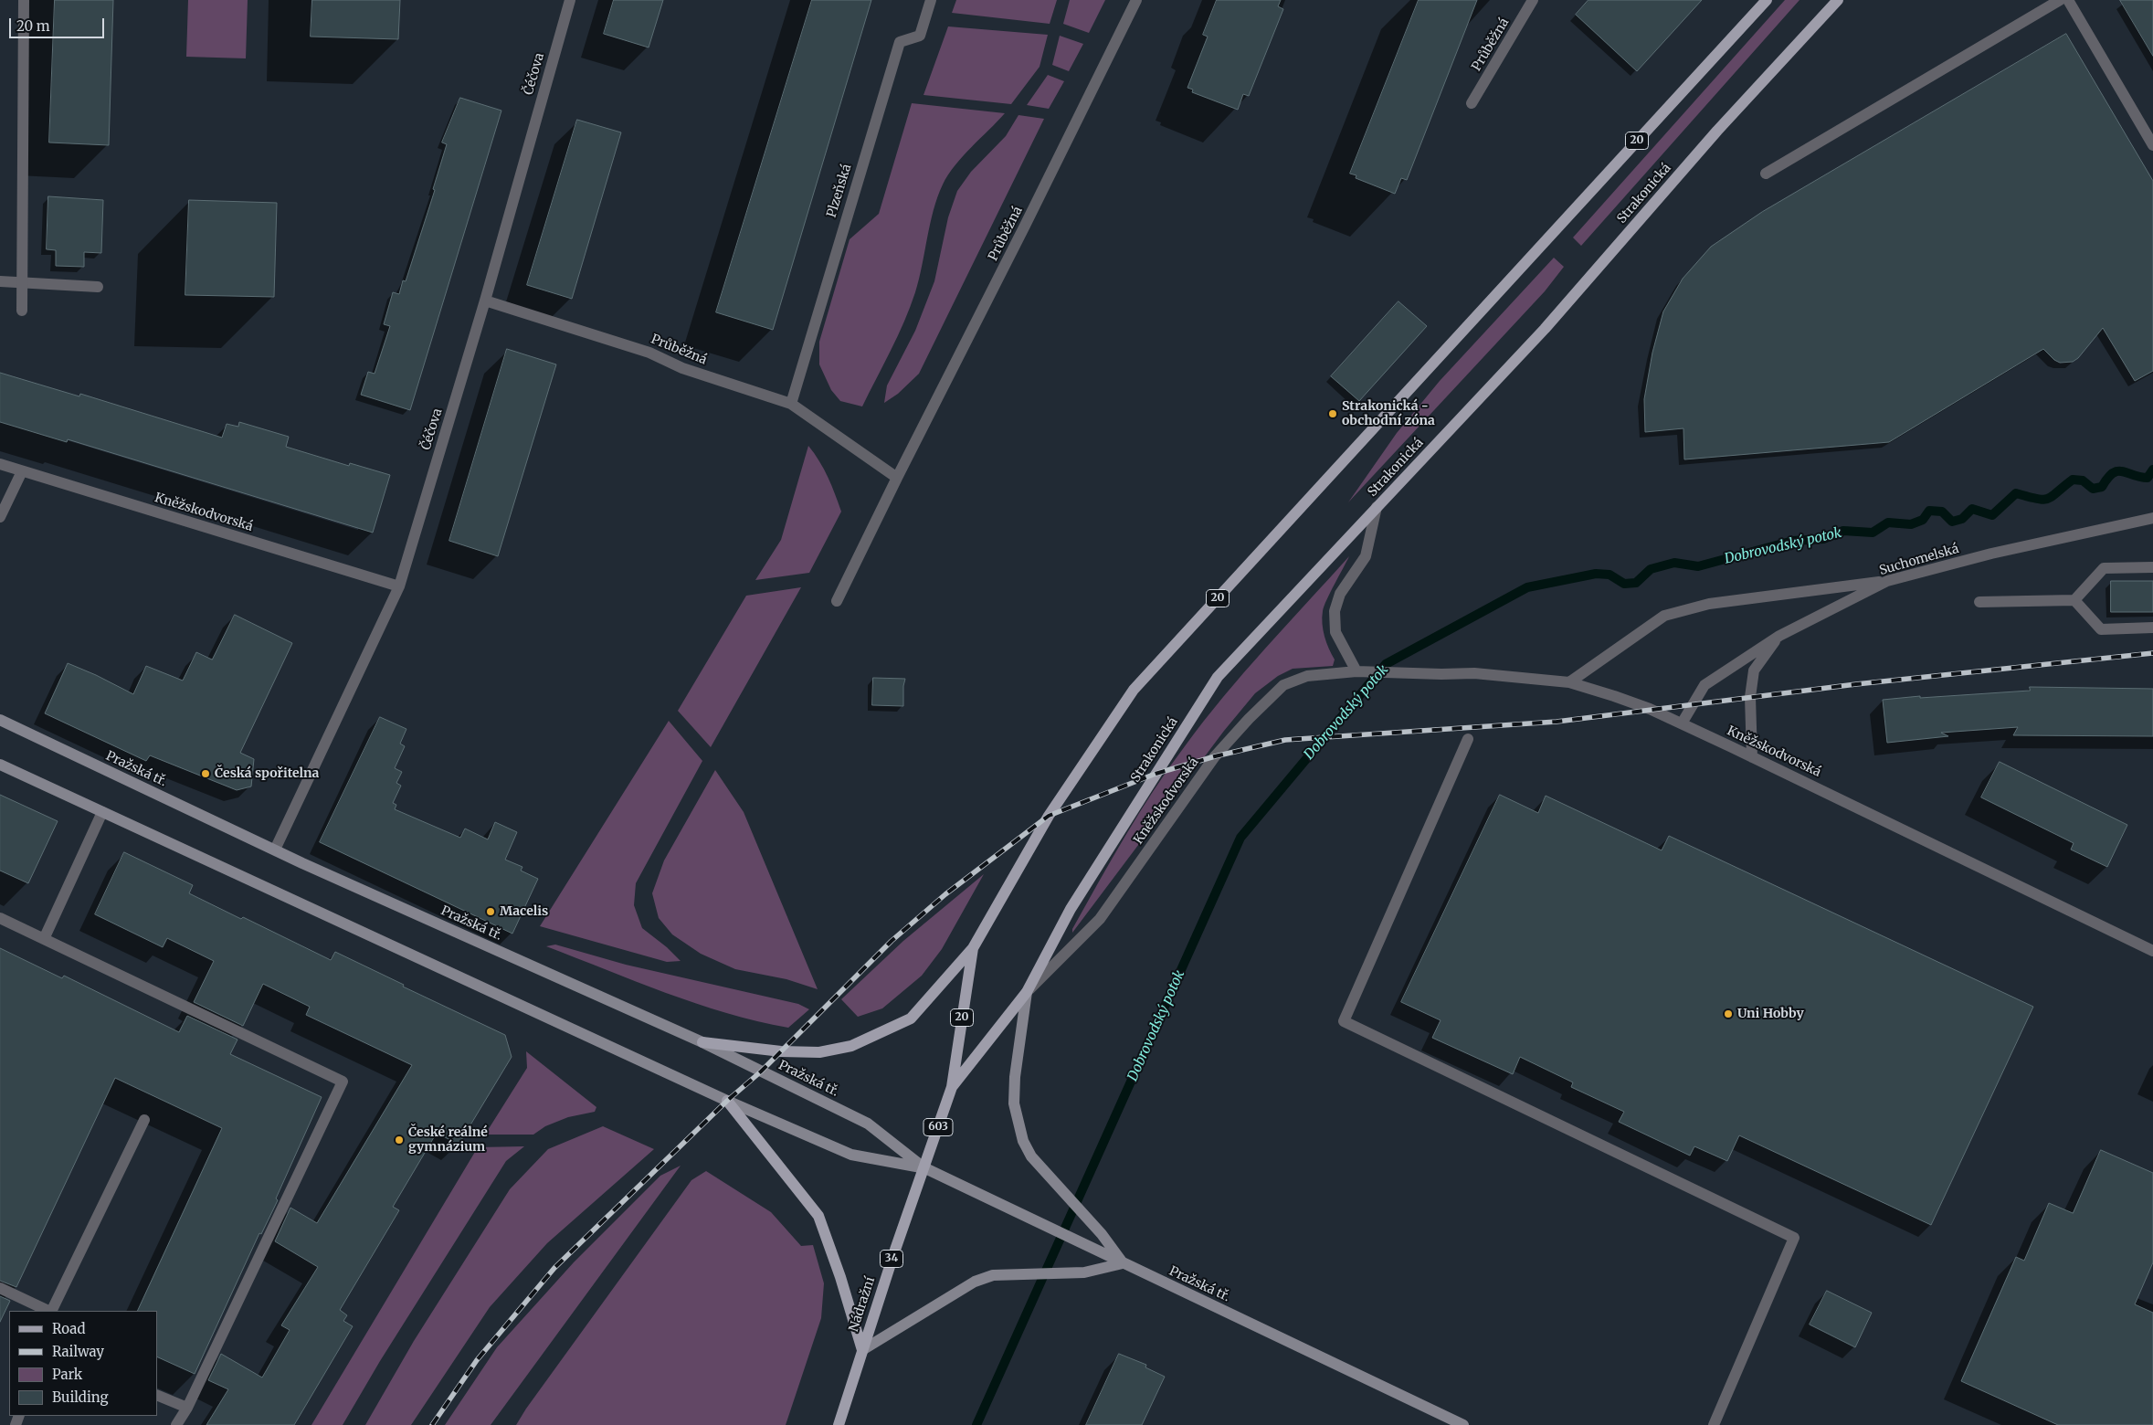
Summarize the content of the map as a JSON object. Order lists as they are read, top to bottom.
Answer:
{
  "streets": {
    "main road": [
      "20",
      "Strakonická",
      "603",
      "34",
      "Nádražní"
    ],
    "street": [
      "Průběžná",
      "Čéčova",
      "Plzeňská",
      "Kněžskodvorská",
      "Suchomelská",
      "Pražská tř."
    ]
  },
  "crossings": [
    ["Průběžná", "Čéčova"],
    ["Průběžná", "Plzeňská"],
    ["Čéčova", "Kněžskodvorská"],
    ["Čéčova", "Pražská tř."],
    ["20", "Strakonická"],
    ["20", "603"],
    ["Strakonická", "Kněžskodvorská"],
    ["Strakonická", "603"],
    ["Kněžskodvorská", "Suchomelská"],
    ["Pražská tř.", "603"],
    ["Pražská tř.", "Nádražní"],
    ["603", "Nádražní"]
  ],
  "water": ["Dobrovodský potok"],
  "places": [
    "Strakonická - obchodní zóna",
    "Česká spořitelna",
    "Macelis",
    "Uni Hobby",
    "České reálné gymnázium"
  ],
  "legend": [
    "Road",
    "Railway",
    "Park",
    "Building"
  ],
  "scale_bar": "20 m"
}
